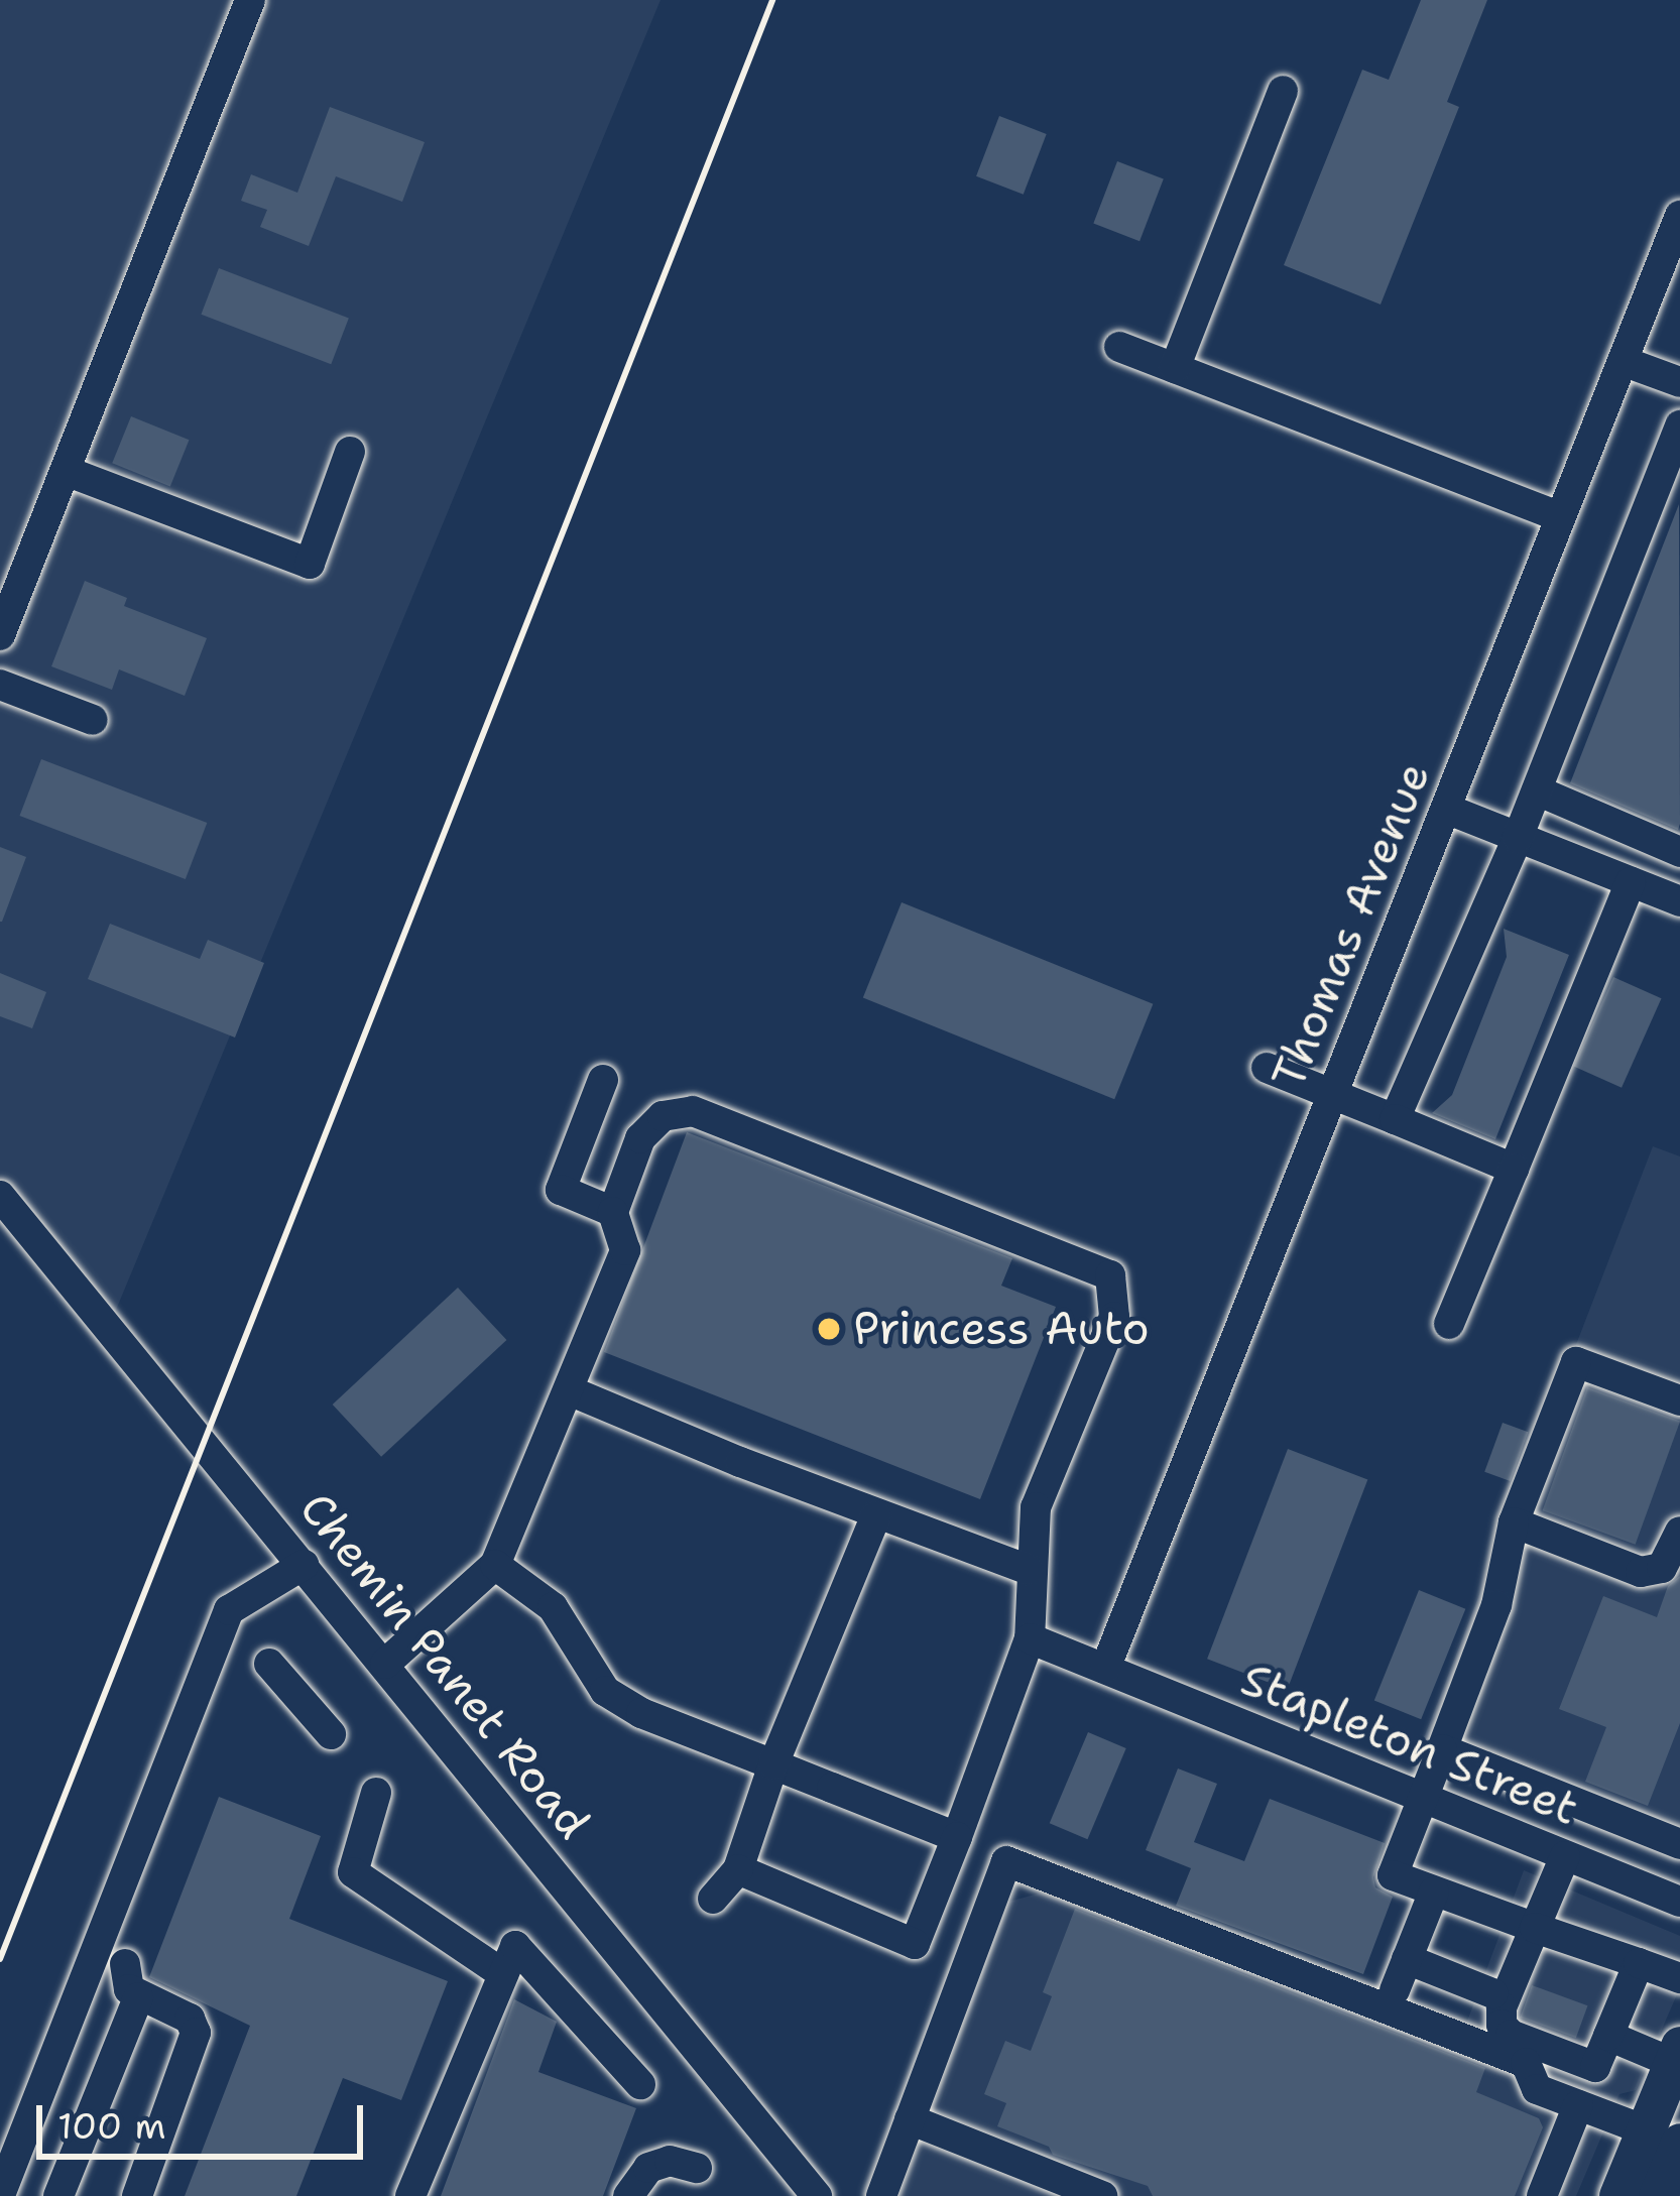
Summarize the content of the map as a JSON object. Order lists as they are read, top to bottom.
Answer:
{
  "streets": {
    "street": ["Thomas Avenue", "Chemin Panet Road", "Stapleton Street"]
  },
  "crossings": [
    ["Thomas Avenue", "Stapleton Street"]
  ],
  "places": ["Princess Auto"],
  "scale_bar": "100 m"
}
